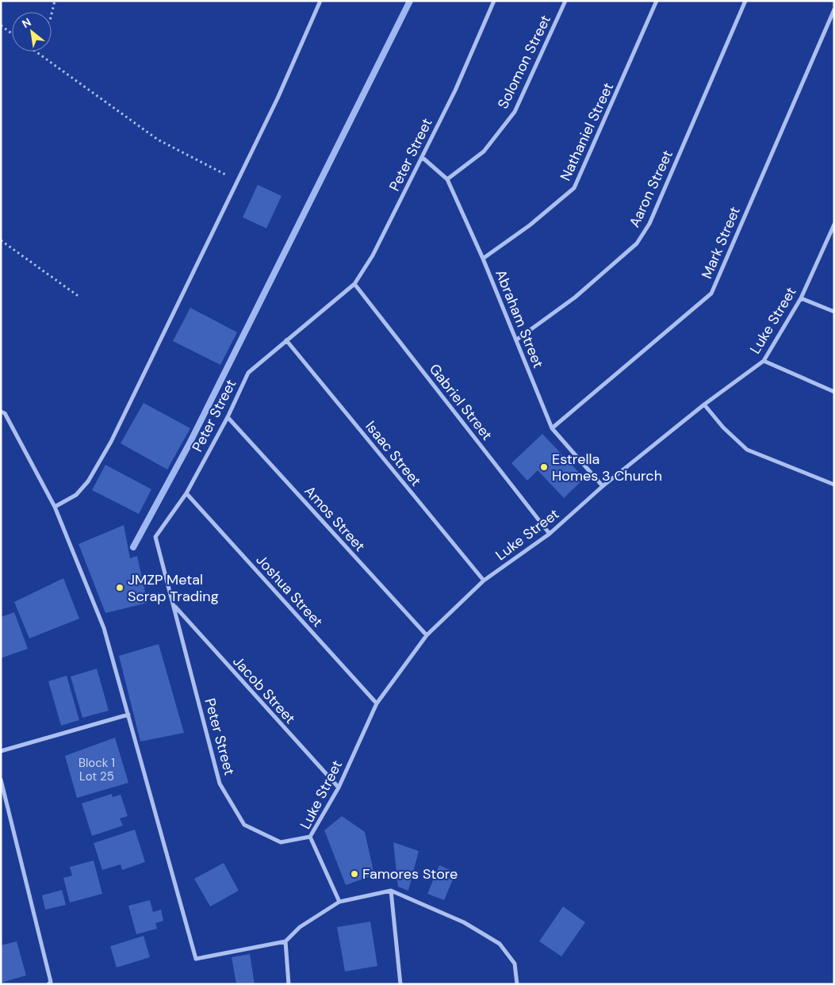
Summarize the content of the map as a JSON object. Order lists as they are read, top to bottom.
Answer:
{
  "streets": {
    "street": [
      "Solomon Street",
      "Nathaniel Street",
      "Peter Street",
      "Aaron Street",
      "Mark Street",
      "Abraham Street",
      "Luke Street",
      "Gabriel Street",
      "Isaac Street",
      "Amos Street",
      "Joshua Street",
      "Jacob Street"
    ]
  },
  "crossings": [
    ["Solomon Street", "Abraham Street"],
    ["Nathaniel Street", "Abraham Street"],
    ["Peter Street", "Abraham Street"],
    ["Peter Street", "Luke Street"],
    ["Peter Street", "Gabriel Street"],
    ["Peter Street", "Isaac Street"],
    ["Peter Street", "Amos Street"],
    ["Peter Street", "Joshua Street"],
    ["Peter Street", "Jacob Street"],
    ["Aaron Street", "Abraham Street"],
    ["Mark Street", "Abraham Street"],
    ["Abraham Street", "Luke Street"],
    ["Luke Street", "Gabriel Street"],
    ["Luke Street", "Isaac Street"],
    ["Luke Street", "Amos Street"],
    ["Luke Street", "Joshua Street"],
    ["Luke Street", "Jacob Street"]
  ],
  "places": ["Estrella Homes 3 Church", "JMZP Metal Scrap Trading", "Famores Store"],
  "house_numbers": ["Block 1 Lot 25"],
  "north": "top left"
}
